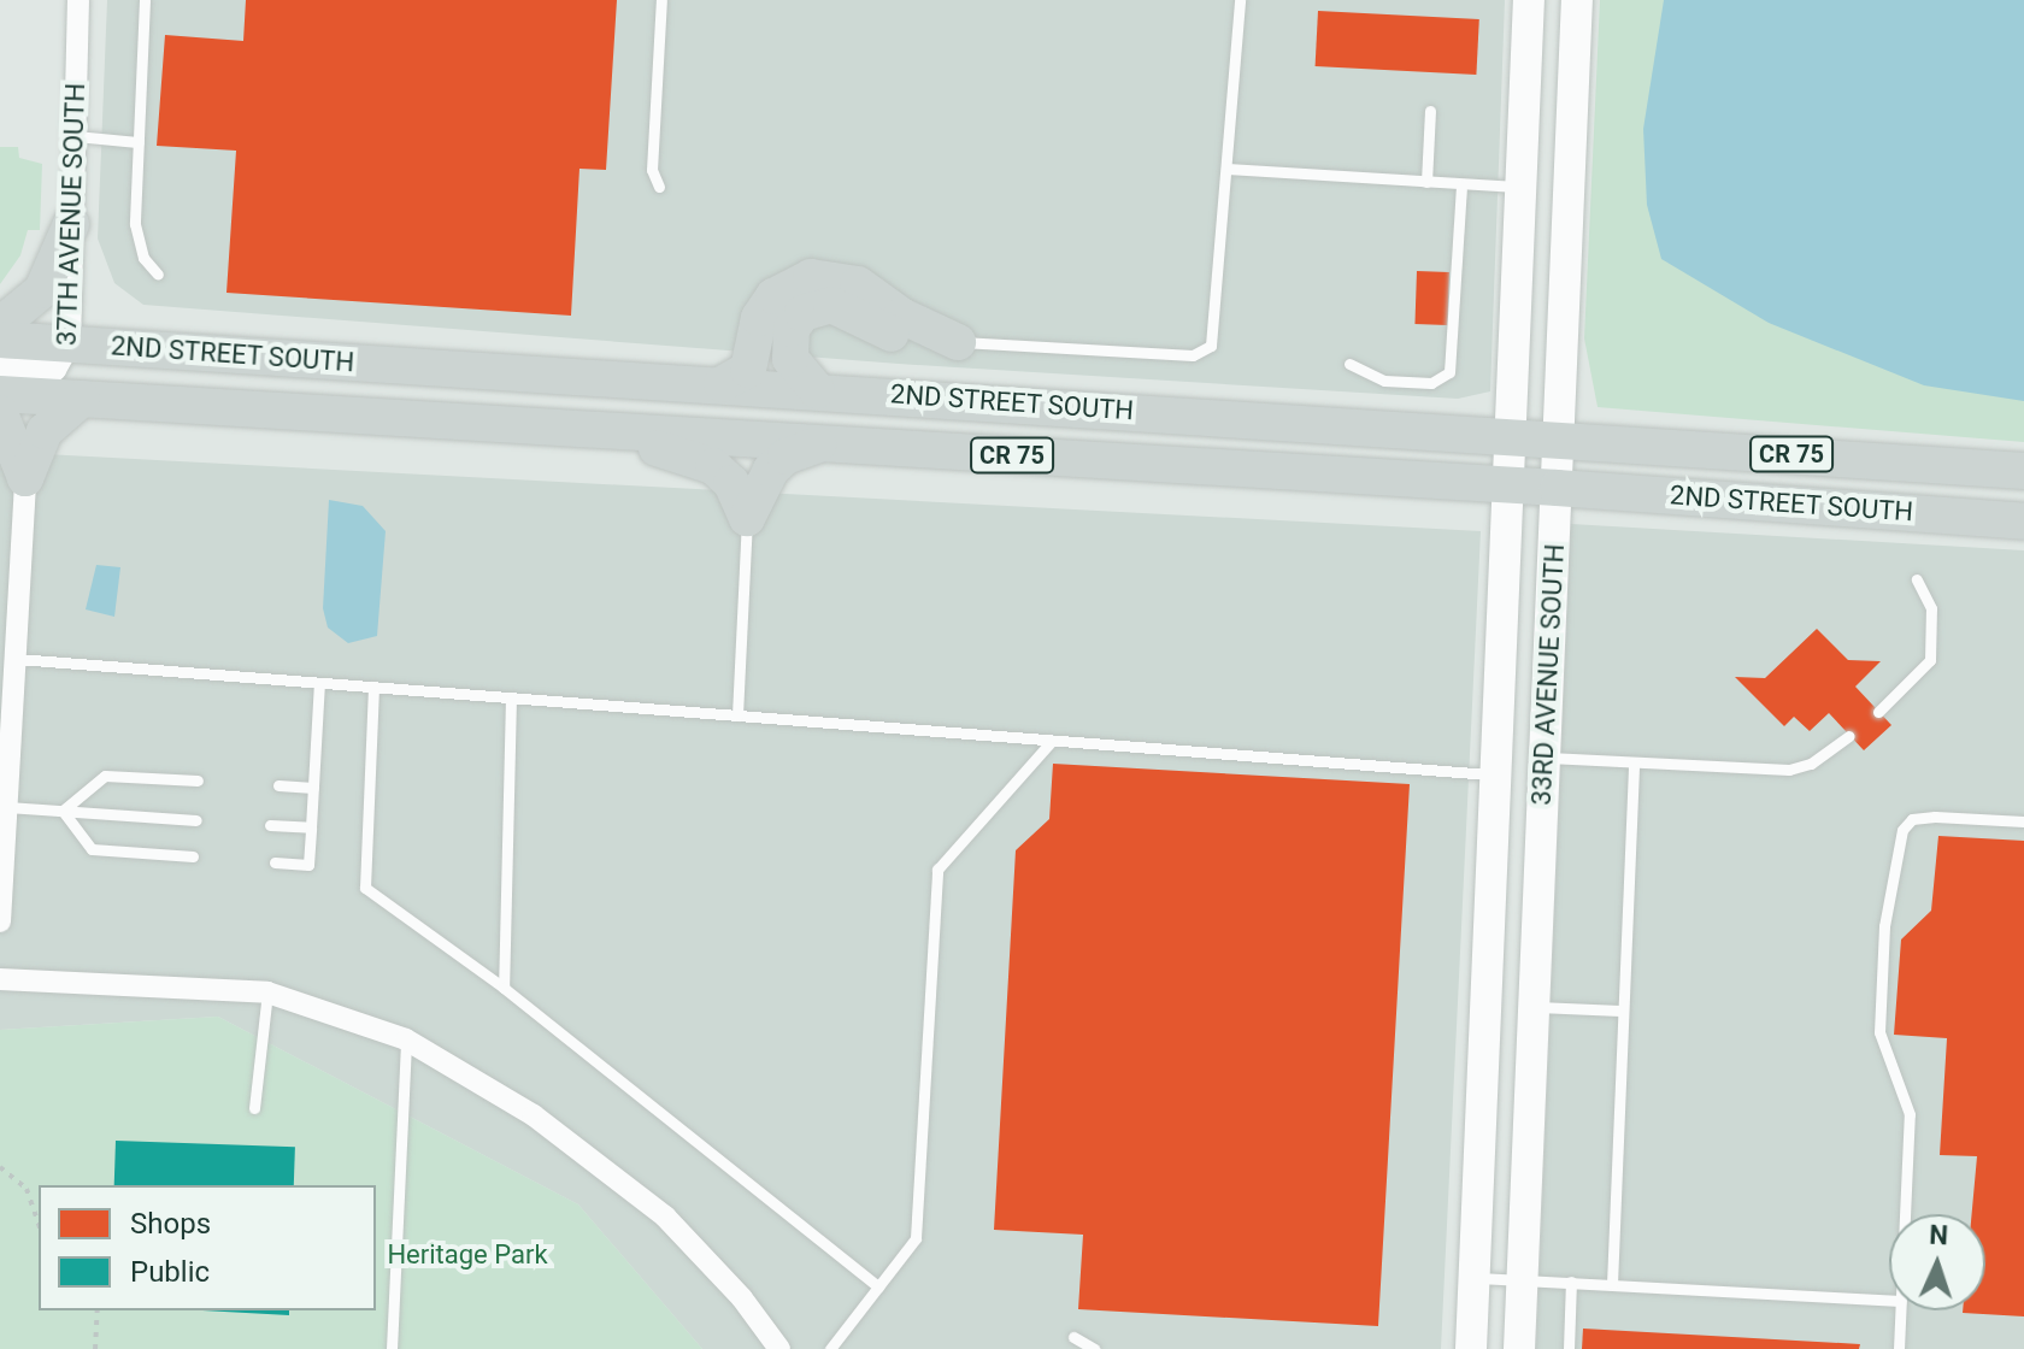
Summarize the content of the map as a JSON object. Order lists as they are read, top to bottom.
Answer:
{
  "streets": {
    "main road": ["2ND STREET SOUTH", "CR 75", "33RD AVENUE SOUTH"],
    "street": ["37TH AVENUE SOUTH"]
  },
  "crossings": [
    ["37TH AVENUE SOUTH", "2ND STREET SOUTH"],
    ["2ND STREET SOUTH", "33RD AVENUE SOUTH"]
  ],
  "parks": ["Heritage Park"],
  "legend": ["Shops", "Public"],
  "north": "top"
}
